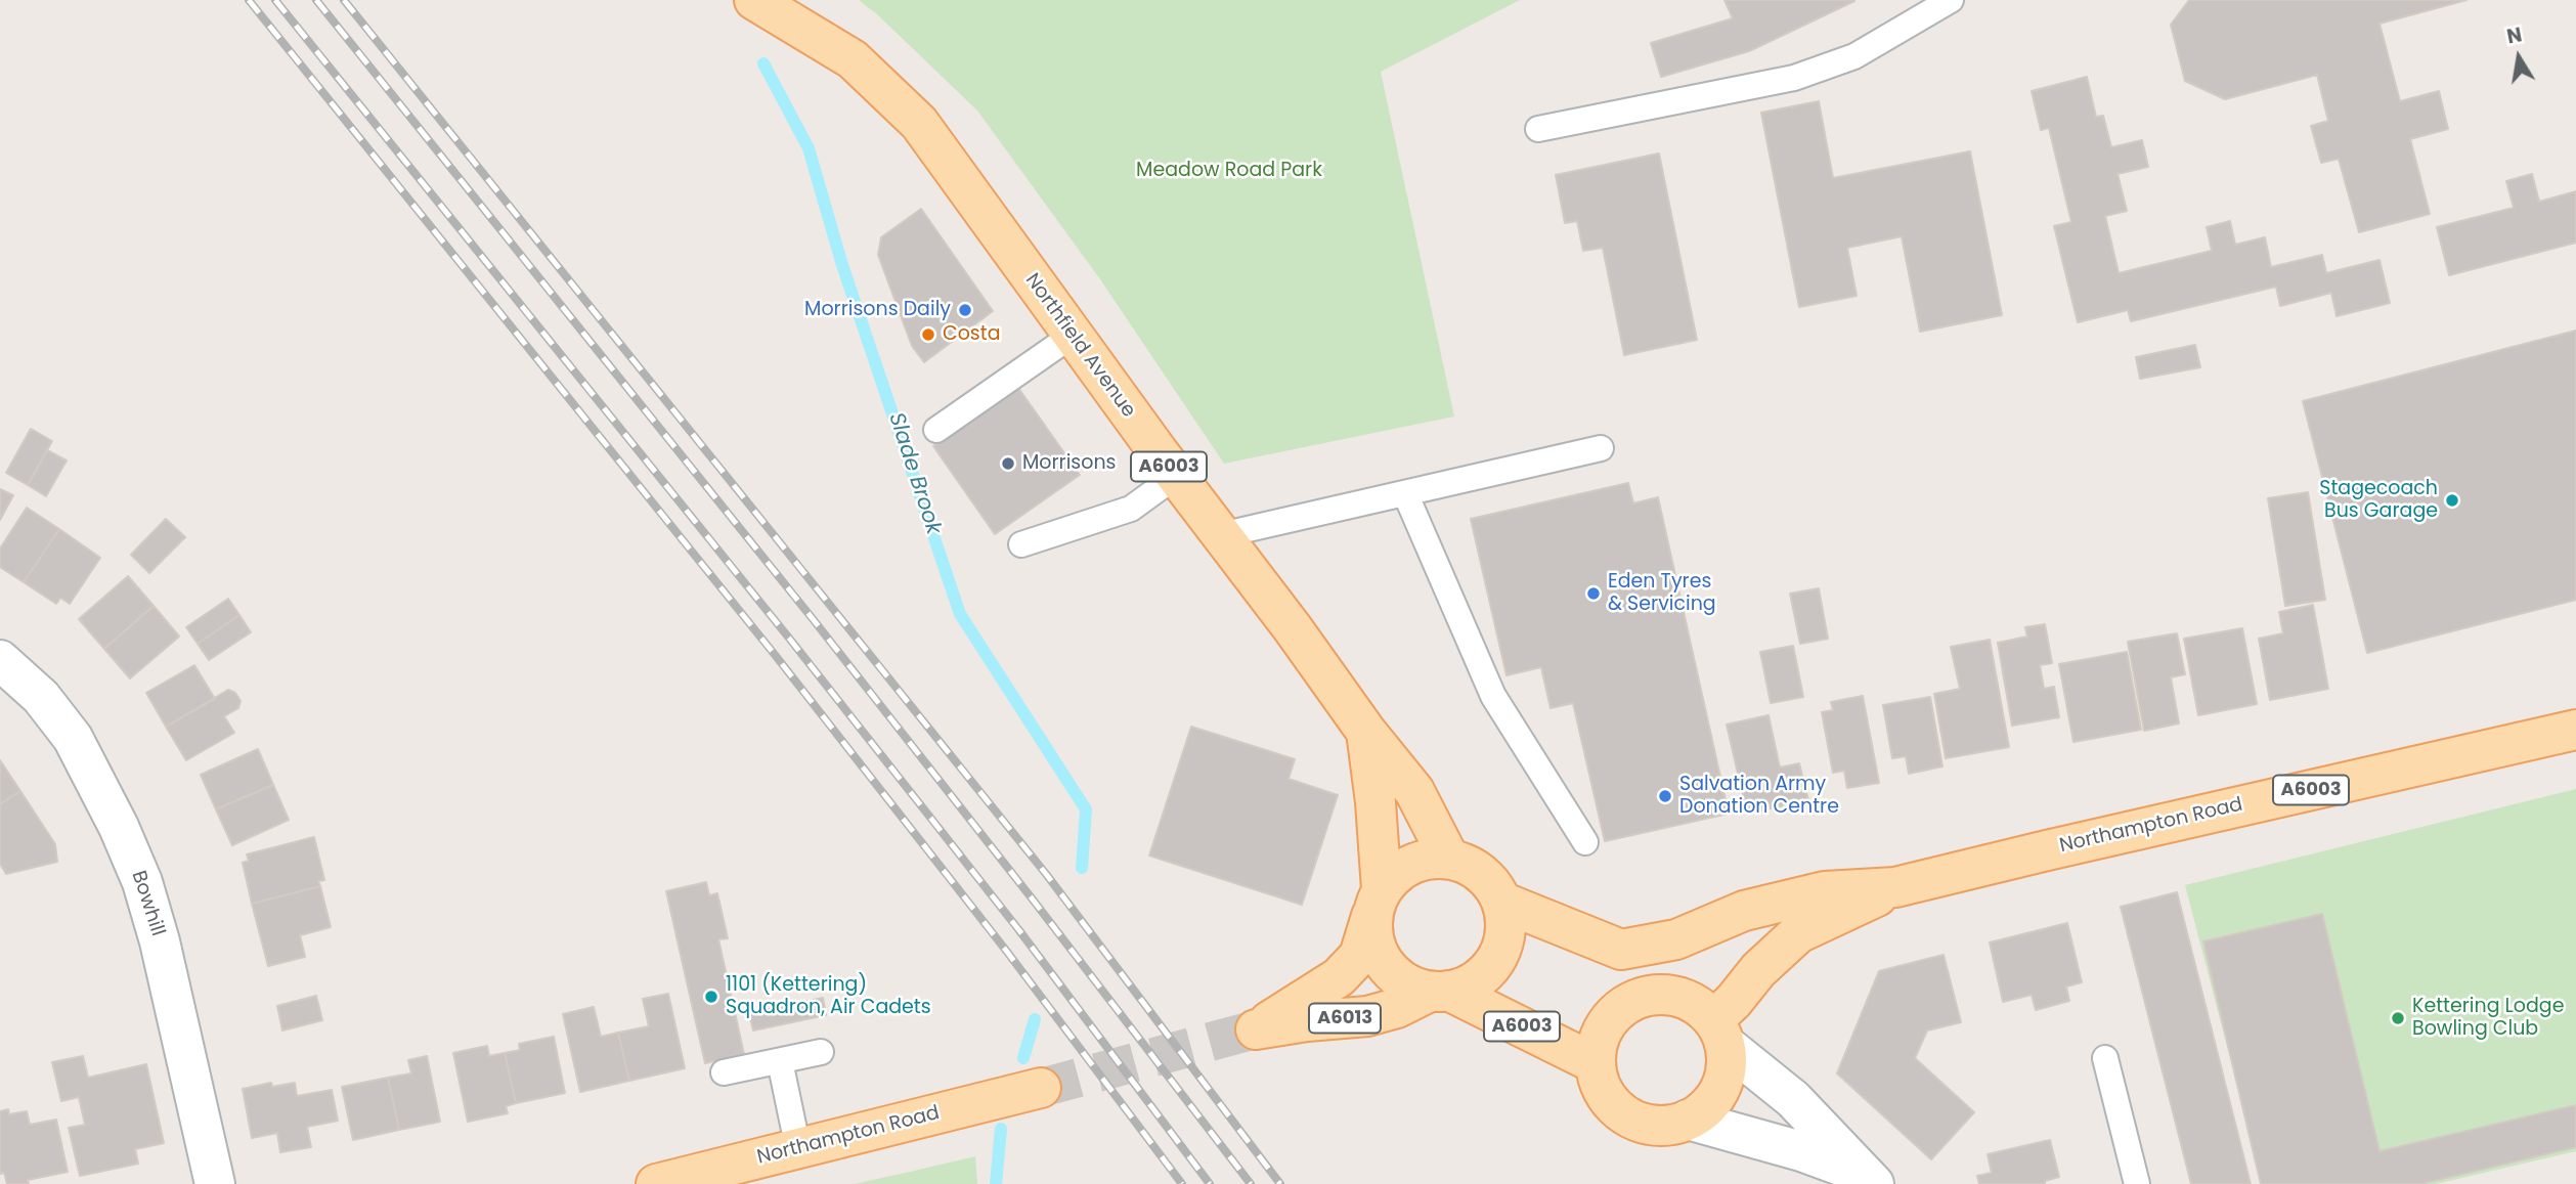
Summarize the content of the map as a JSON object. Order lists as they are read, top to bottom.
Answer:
{
  "streets": {
    "main road": [
      "Northfield Avenue",
      "A6003",
      "Northampton Road",
      "A6013"
    ],
    "street": ["Bowhill"]
  },
  "crossings": [
    ["Northfield Avenue", "A6003"],
    ["Northfield Avenue", "A6013"],
    ["A6003", "Northampton Road"],
    ["A6003", "A6013"]
  ],
  "water": ["Slade Brook"],
  "parks": ["Meadow Road Park"],
  "places": [
    "Morrisons Daily",
    "Costa",
    "Morrisons",
    "Stagecoach Bus Garage",
    "Eden Tyres & Servicing",
    "Salvation Army Donation Centre",
    "1101 (Kettering) Squadron, Air Cadets",
    "Kettering Lodge Bowling Club"
  ],
  "north": "top"
}
